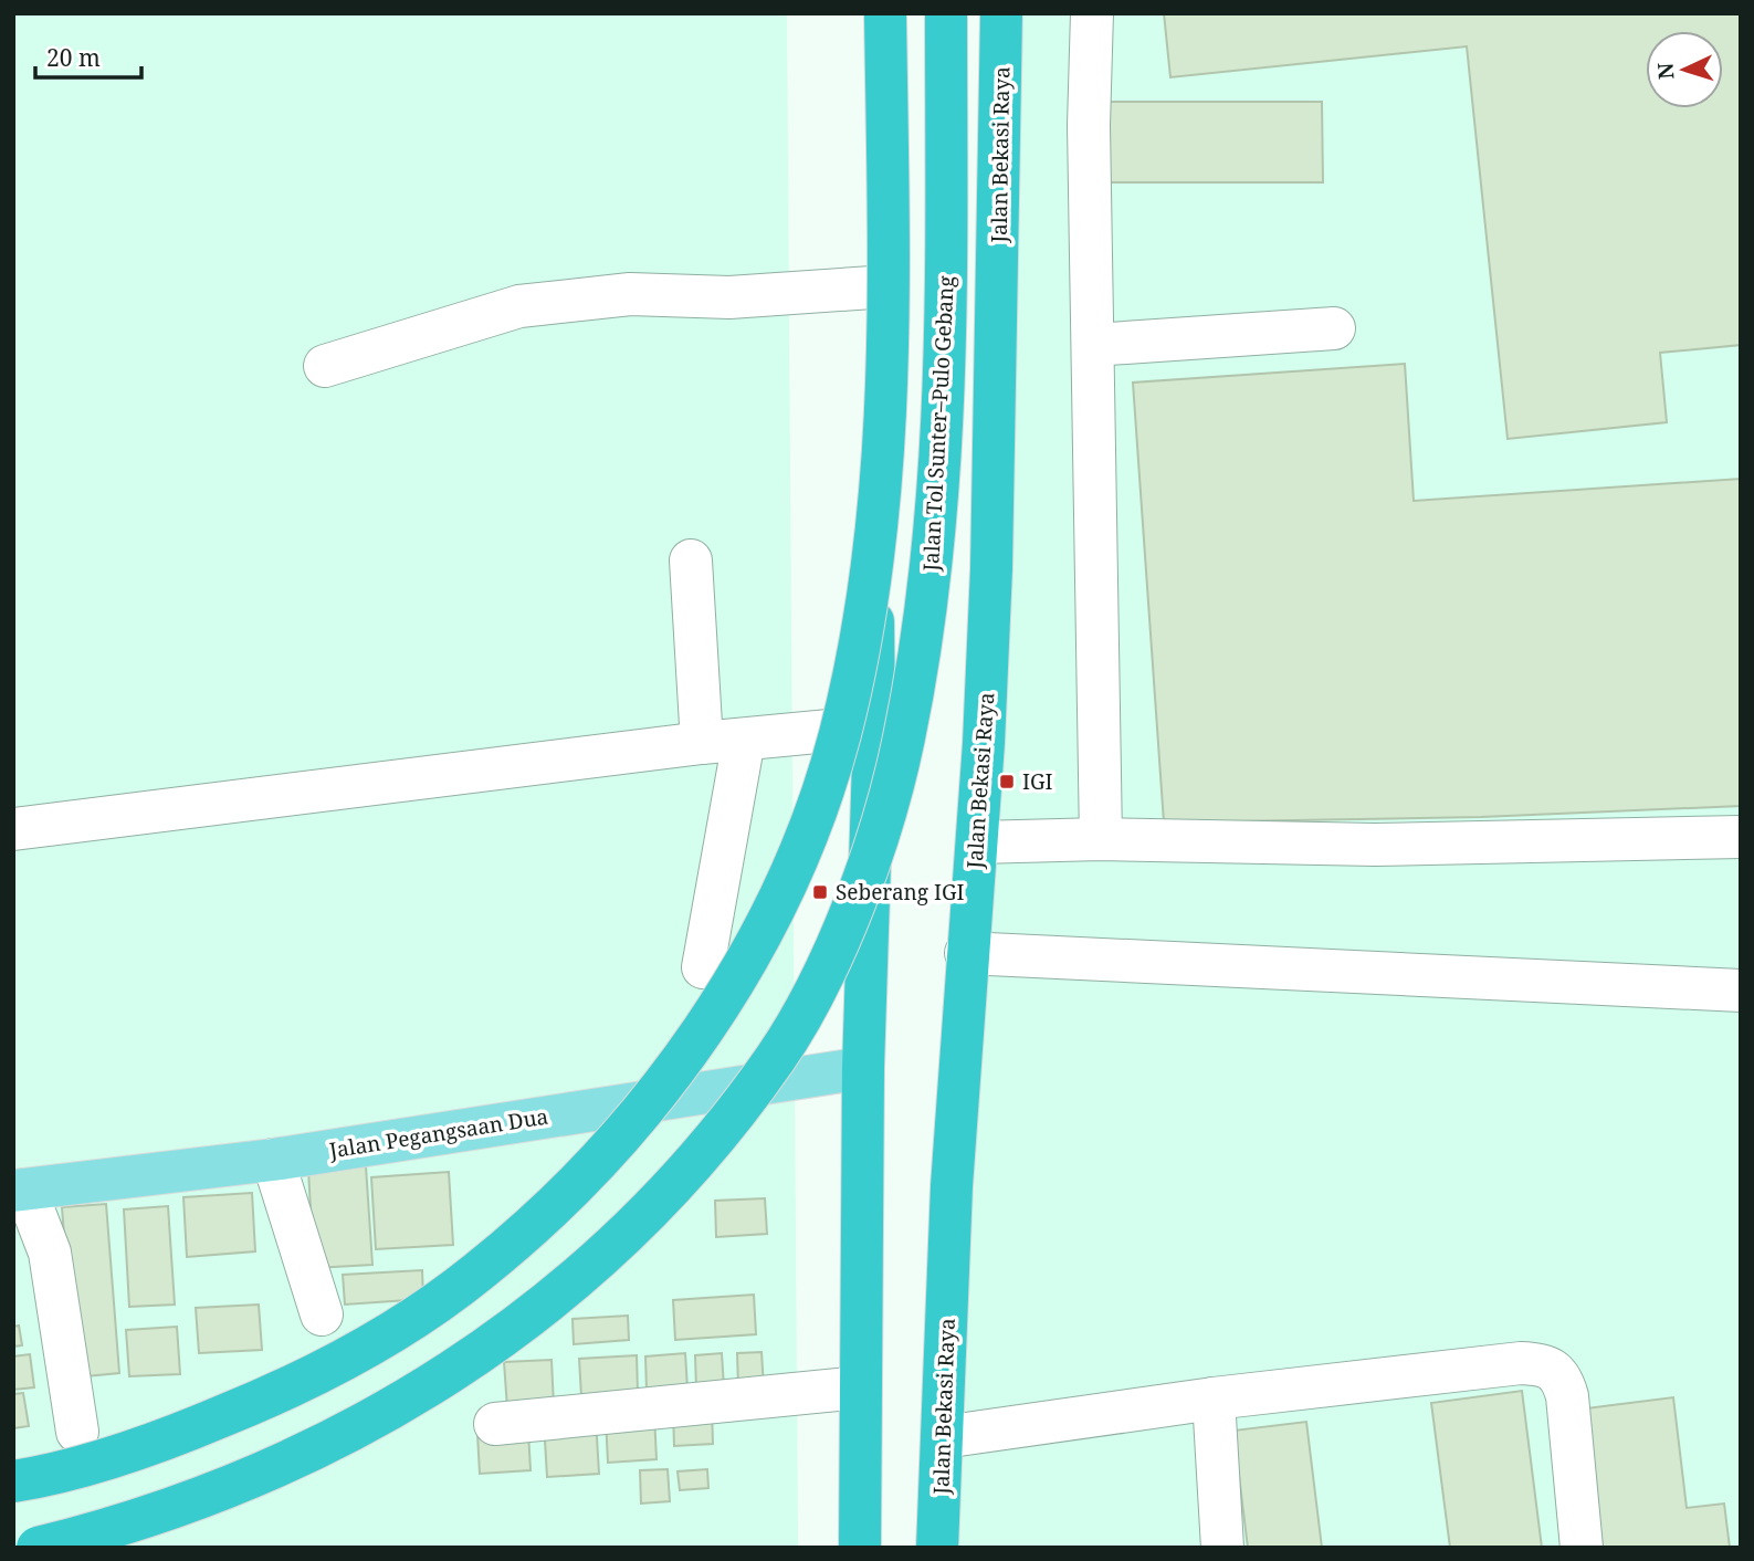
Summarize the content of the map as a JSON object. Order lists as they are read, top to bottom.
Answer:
{
  "streets": {
    "highway": ["Jalan Bekasi Raya", "Jalan Tol Sunter–Pulo Gebang"],
    "main road": ["Jalan Pegangsaan Dua"]
  },
  "places": {
    "transit": ["IGI", "Seberang IGI"]
  },
  "scale_bar": "20 m",
  "north": "left"
}
